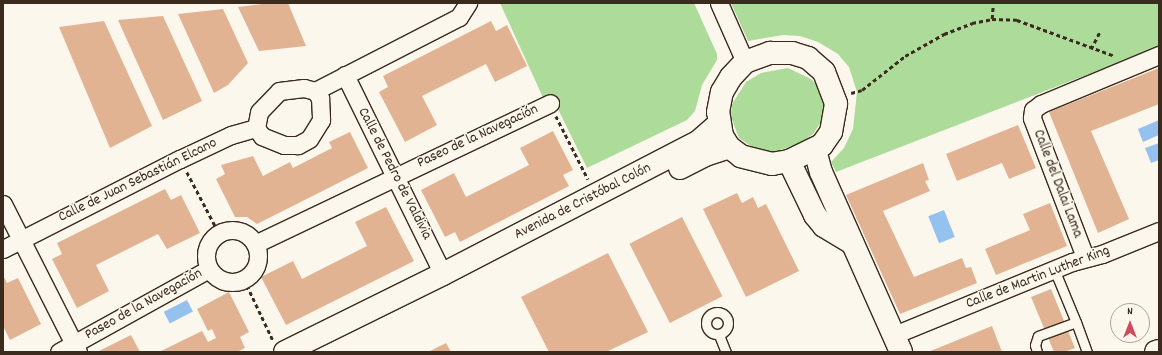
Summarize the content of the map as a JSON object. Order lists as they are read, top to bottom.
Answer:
{
  "streets": {
    "street": [
      "Paseo de la Navegación",
      "Calle de Pedro de Valdivia",
      "Calle de Juan Sebastián Elcano",
      "Calle del Dalai Lama",
      "Avenida de Cristóbal Colón",
      "Calle de Martin Luther King"
    ]
  },
  "crossings": [
    ["Paseo de la Navegación", "Calle de Pedro de Valdivia"],
    ["Calle de Pedro de Valdivia", "Avenida de Cristóbal Colón"],
    ["Calle del Dalai Lama", "Calle de Martin Luther King"]
  ],
  "north": "top"
}
